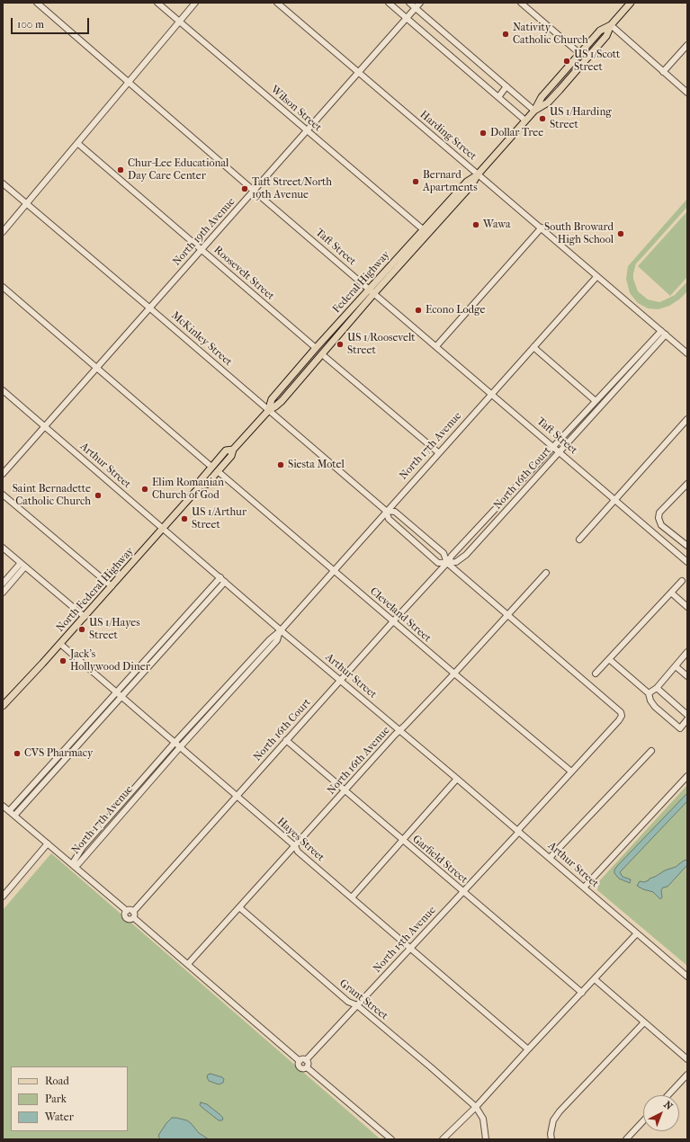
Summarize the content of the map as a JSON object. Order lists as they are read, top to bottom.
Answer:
{
  "streets": {
    "main road": ["Federal Highway", "North Federal Highway"],
    "street": [
      "Wilson Street",
      "Harding Street",
      "North 19th Avenue",
      "Taft Street",
      "Roosevelt Street",
      "McKinley Street",
      "North 17th Avenue",
      "Arthur Street",
      "North 16th Court",
      "Cleveland Street",
      "North 16th Avenue",
      "Hayes Street",
      "Garfield Street",
      "North 15th Avenue",
      "Grant Street"
    ]
  },
  "crossings": [
    ["Wilson Street", "North 19th Avenue"],
    ["Wilson Street", "Federal Highway"],
    ["Harding Street", "North 19th Avenue"],
    ["Harding Street", "Federal Highway"],
    ["Harding Street", "North 17th Avenue"],
    ["Harding Street", "North 16th Court"],
    ["North 19th Avenue", "Taft Street"],
    ["North 19th Avenue", "Roosevelt Street"],
    ["North 19th Avenue", "McKinley Street"],
    ["North 19th Avenue", "Arthur Street"],
    ["Taft Street", "Federal Highway"],
    ["Taft Street", "North 17th Avenue"],
    ["Taft Street", "North 16th Court"],
    ["Roosevelt Street", "Federal Highway"],
    ["Federal Highway", "McKinley Street"],
    ["Federal Highway", "North Federal Highway"],
    ["Federal Highway", "Cleveland Street"],
    ["McKinley Street", "North 17th Avenue"],
    ["McKinley Street", "North 16th Court"],
    ["McKinley Street", "North 16th Avenue"],
    ["McKinley Street", "North 15th Avenue"],
    ["North 17th Avenue", "Arthur Street"],
    ["North 17th Avenue", "Cleveland Street"],
    ["North 17th Avenue", "Hayes Street"],
    ["Arthur Street", "North 16th Court"],
    ["Arthur Street", "North Federal Highway"],
    ["Arthur Street", "North 16th Avenue"],
    ["Arthur Street", "North 15th Avenue"],
    ["North 16th Court", "Cleveland Street"],
    ["North 16th Court", "Hayes Street"],
    ["North 16th Court", "Garfield Street"],
    ["North Federal Highway", "Hayes Street"],
    ["Cleveland Street", "North 16th Avenue"],
    ["Cleveland Street", "North 15th Avenue"],
    ["North 16th Avenue", "Hayes Street"],
    ["North 16th Avenue", "Garfield Street"],
    ["North 16th Avenue", "Grant Street"],
    ["Hayes Street", "North 15th Avenue"],
    ["Garfield Street", "North 15th Avenue"],
    ["North 15th Avenue", "Grant Street"]
  ],
  "places": [
    "Nativity Catholic Church",
    "US 1/Scott Street",
    "US 1/Harding Street",
    "Dollar Tree",
    "Chur-Lee Educational Day Care Center",
    "Bernard Apartments",
    "Taft Street/North 19th Avenue",
    "Wawa",
    "South Broward High School",
    "Econo Lodge",
    "US 1/Roosevelt Street",
    "Siesta Motel",
    "Elim Romanian Church of God",
    "Saint Bernadette Catholic Church",
    "US 1/Arthur Street",
    "US 1/Hayes Street",
    "Jack's Hollywood Diner",
    "CVS Pharmacy"
  ],
  "legend": ["Road", "Park", "Water"],
  "scale_bar": "100 m",
  "north": "top right"
}
